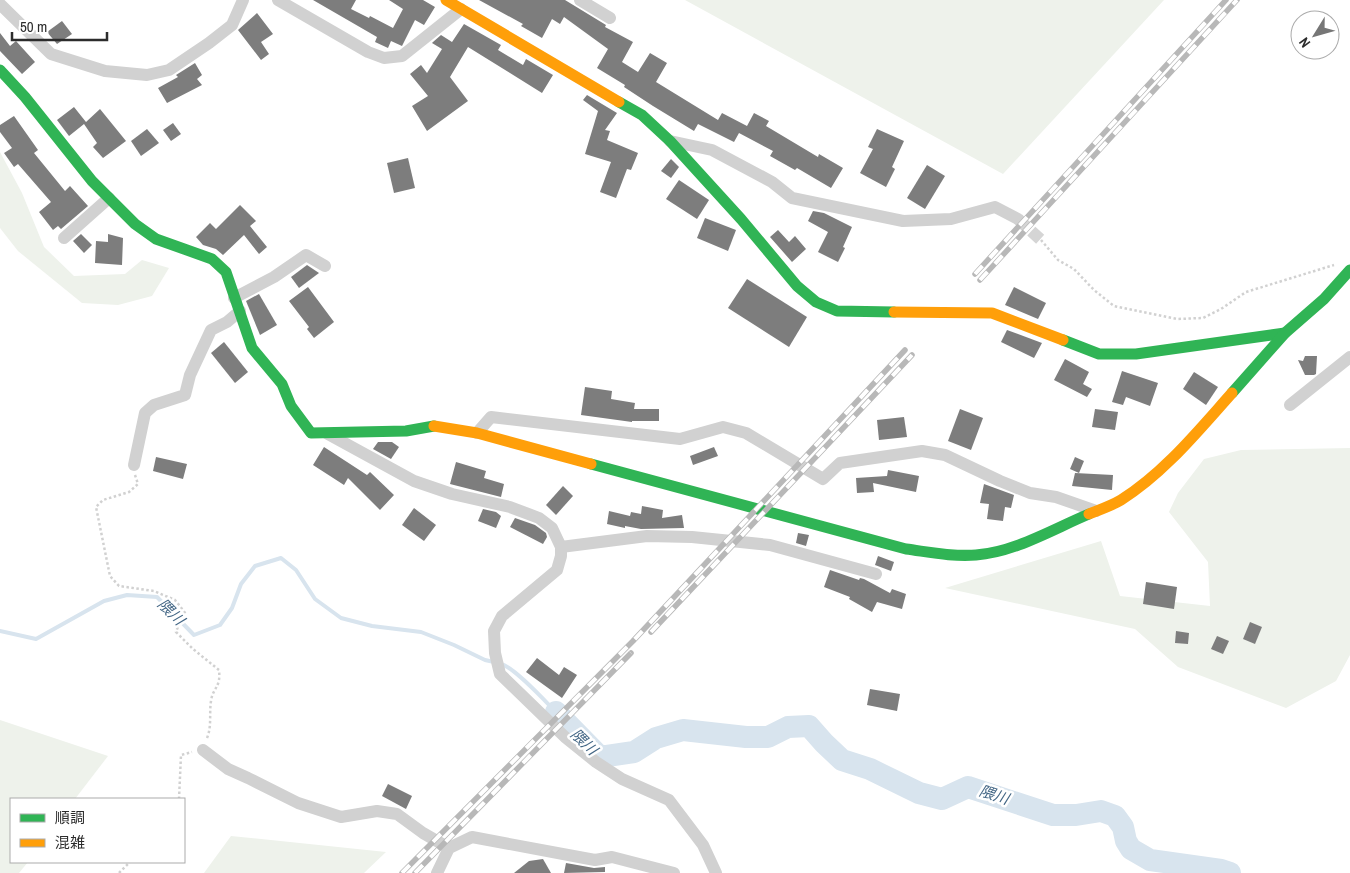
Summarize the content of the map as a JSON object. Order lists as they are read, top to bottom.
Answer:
{
  "water": ["隈川"],
  "legend": ["順調", "混雑"],
  "scale_bar": "50 m",
  "north": "bottom left"
}
